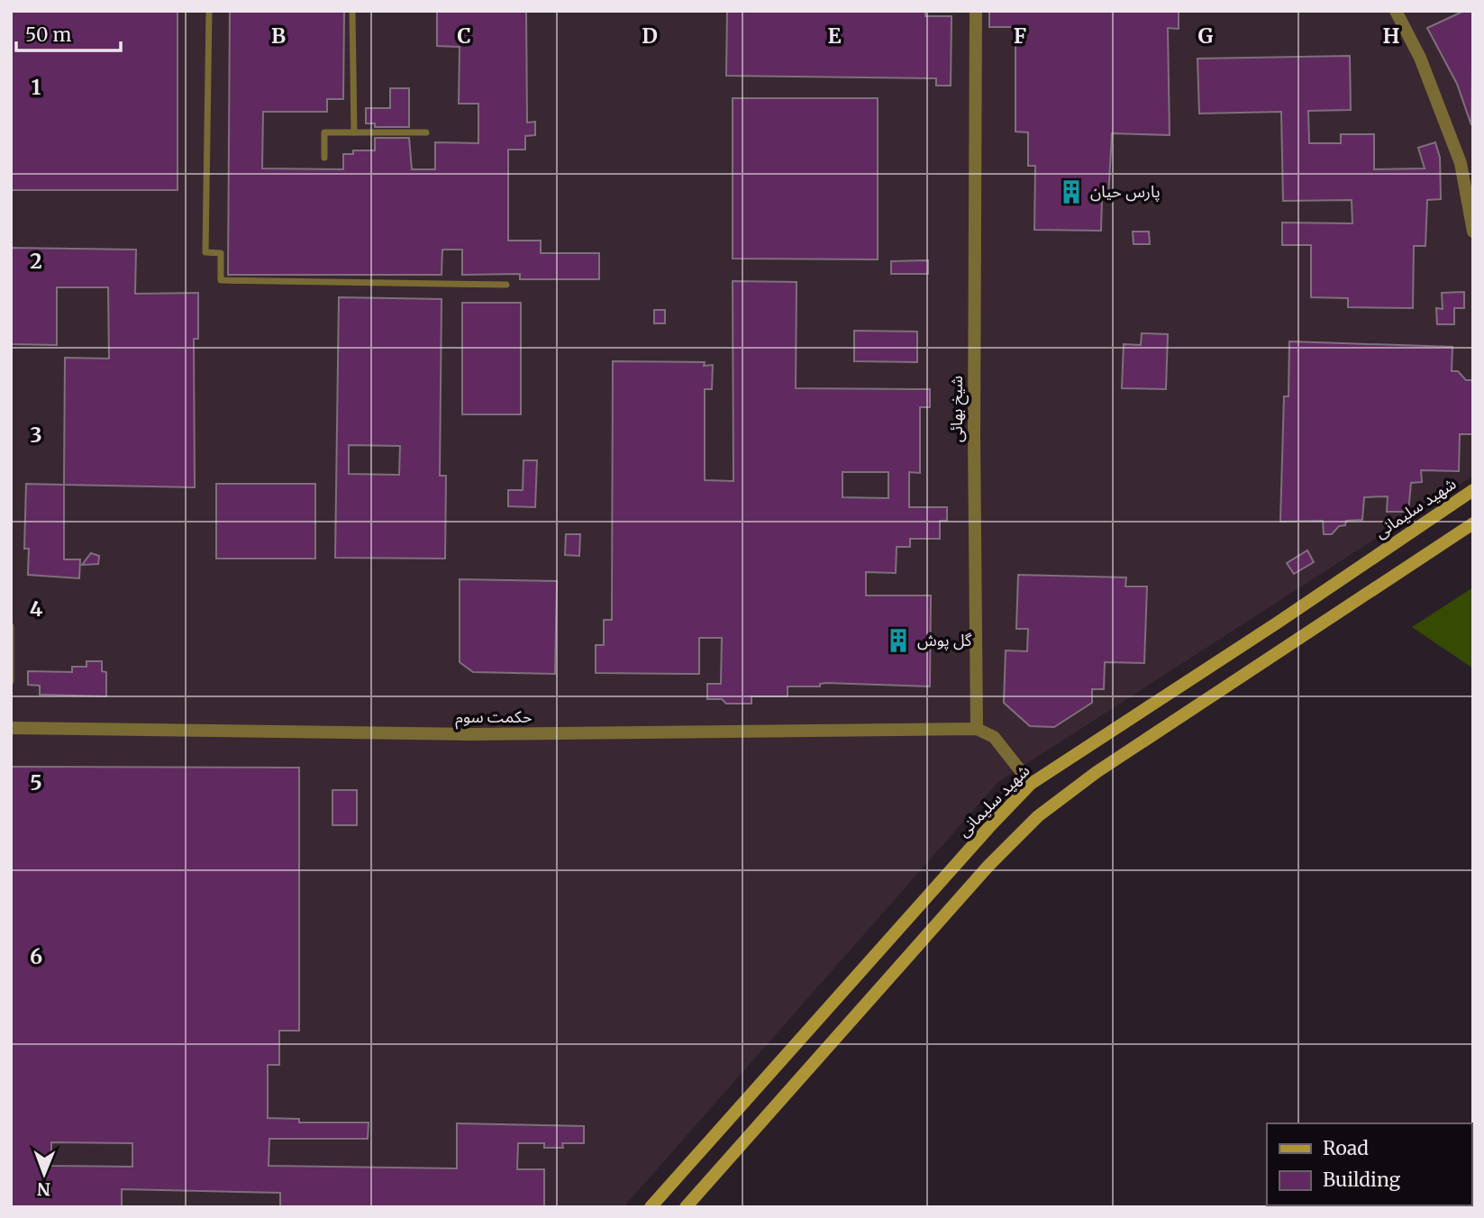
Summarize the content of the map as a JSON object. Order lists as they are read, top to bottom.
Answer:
{
  "streets": {
    "main road": ["شهید سلیمانی"],
    "street": ["شیخ بهائی", "حکمت سوم"]
  },
  "crossings": [
    ["شیخ بهائی", "حکمت سوم"]
  ],
  "places": {
    "building": ["پارس حیان", "گل پوش"]
  },
  "legend": ["Road", "Building"],
  "scale_bar": "50 m",
  "north": "bottom",
  "grid": {
    "columns": [
      "B",
      "C",
      "D",
      "E",
      "F",
      "G",
      "H"
    ],
    "rows": [
      "1",
      "2",
      "3",
      "4",
      "5",
      "6"
    ]
  }
}
